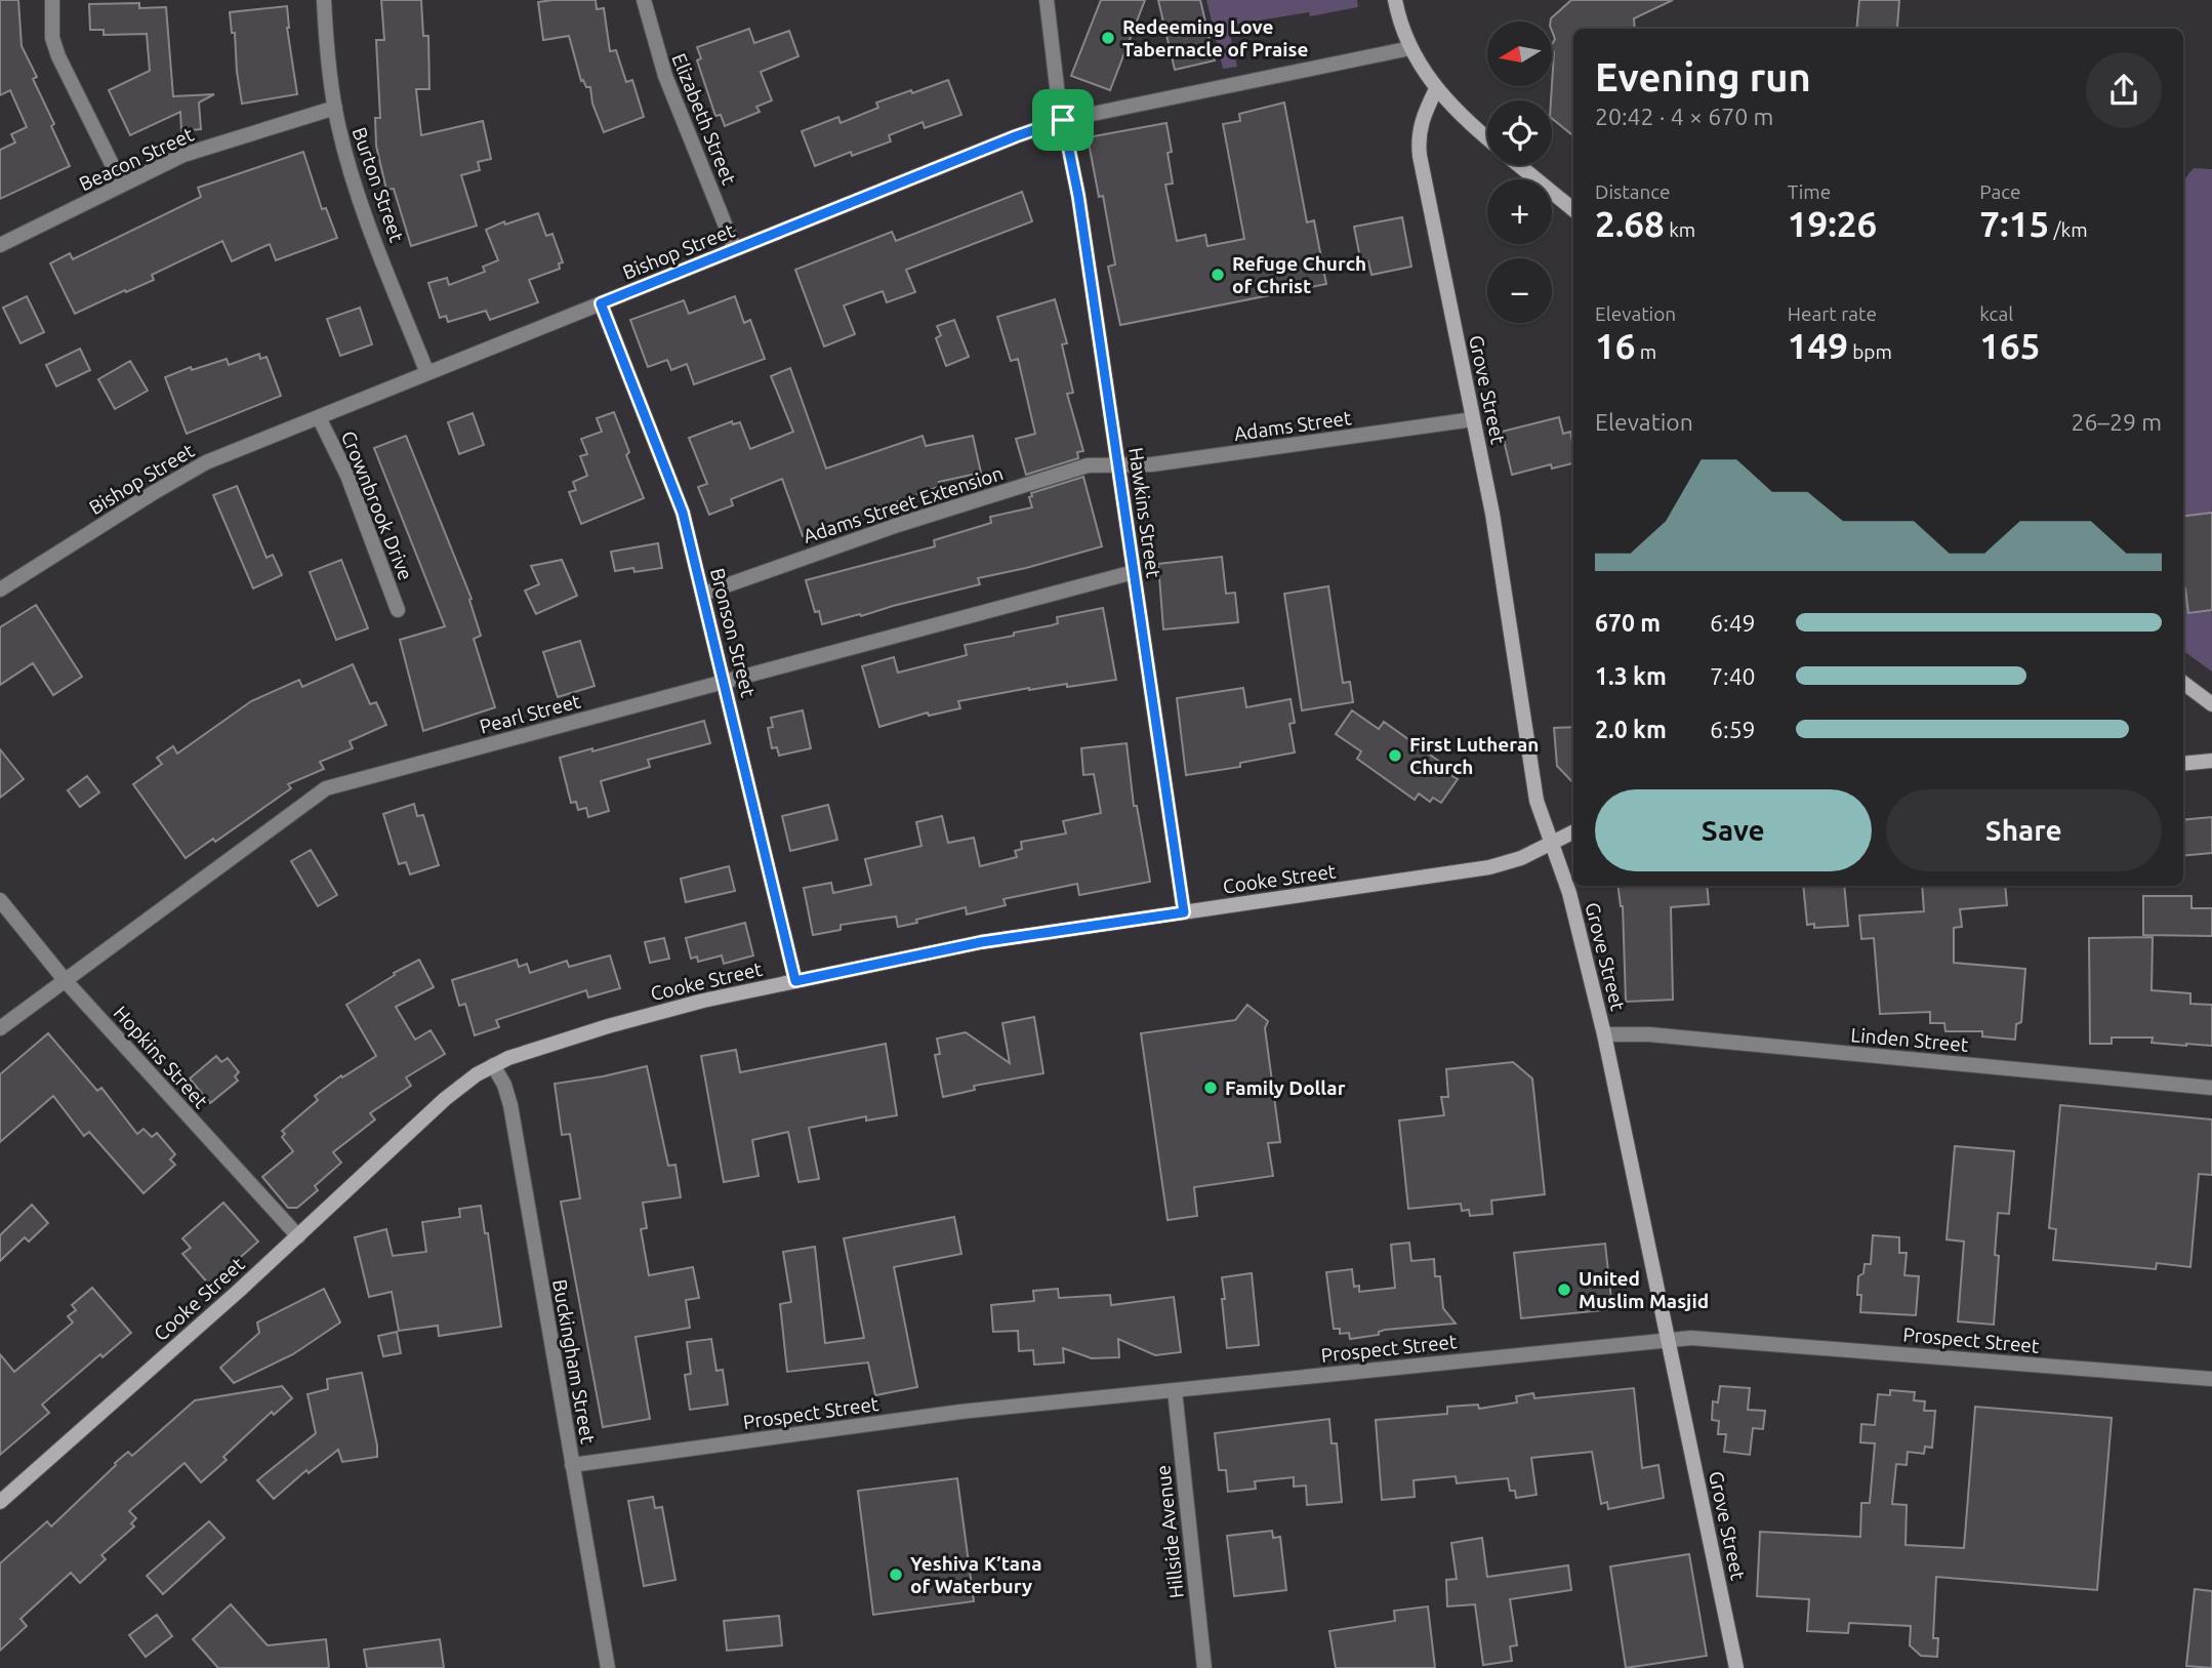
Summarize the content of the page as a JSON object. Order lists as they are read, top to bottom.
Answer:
{
  "streets": {
    "main road": ["Grove Street", "Cooke Street"],
    "street": [
      "Elizabeth Street",
      "Beacon Street",
      "Burton Street",
      "Bishop Street",
      "Adams Street",
      "Adams Street Extension",
      "Crownbrook Drive",
      "Hawkins Street",
      "Bronson Street",
      "Pearl Street",
      "Linden Street",
      "Hopkins Street",
      "Prospect Street",
      "Buckingham Street",
      "Hillside Avenue"
    ]
  },
  "crossings": [
    ["Elizabeth Street", "Bishop Street"],
    ["Beacon Street", "Burton Street"],
    ["Burton Street", "Bishop Street"],
    ["Bishop Street", "Crownbrook Drive"],
    ["Bishop Street", "Hawkins Street"],
    ["Bishop Street", "Bronson Street"],
    ["Grove Street", "Adams Street"],
    ["Grove Street", "Cooke Street"],
    ["Grove Street", "Linden Street"],
    ["Grove Street", "Prospect Street"],
    ["Adams Street", "Adams Street Extension"],
    ["Adams Street", "Hawkins Street"],
    ["Adams Street Extension", "Hawkins Street"],
    ["Adams Street Extension", "Bronson Street"],
    ["Hawkins Street", "Pearl Street"],
    ["Hawkins Street", "Cooke Street"],
    ["Bronson Street", "Pearl Street"],
    ["Bronson Street", "Cooke Street"],
    ["Pearl Street", "Hopkins Street"],
    ["Cooke Street", "Hopkins Street"],
    ["Cooke Street", "Buckingham Street"],
    ["Prospect Street", "Buckingham Street"],
    ["Prospect Street", "Hillside Avenue"]
  ],
  "places": [
    "Redeeming Love Tabernacle of Praise",
    "Refuge Church of Christ",
    "First Lutheran Church",
    "Family Dollar",
    "United Muslim Masjid",
    "Yeshiva K’tana of Waterbury"
  ],
  "north": "left",
  "page": {
    "map_buttons": ["+", "−"],
    "heading": ["Evening run", "20:42 · 4 × 670 m"],
    "stats": [
      ["Distance", "2.68 km"],
      ["Time", "19:26"],
      ["Pace", "7:15 /km"],
      ["Elevation", "16 m"],
      ["Heart rate", "149 bpm"],
      ["kcal", "165"]
    ],
    "chart": ["Elevation", "26–29 m"],
    "list": [
      {
        "name": "670 m",
        "note": "6:49"
      },
      {
        "name": "1.3 km",
        "note": "7:40"
      },
      {
        "name": "2.0 km",
        "note": "6:59"
      }
    ],
    "buttons": ["Save", "Share"]
  }
}
